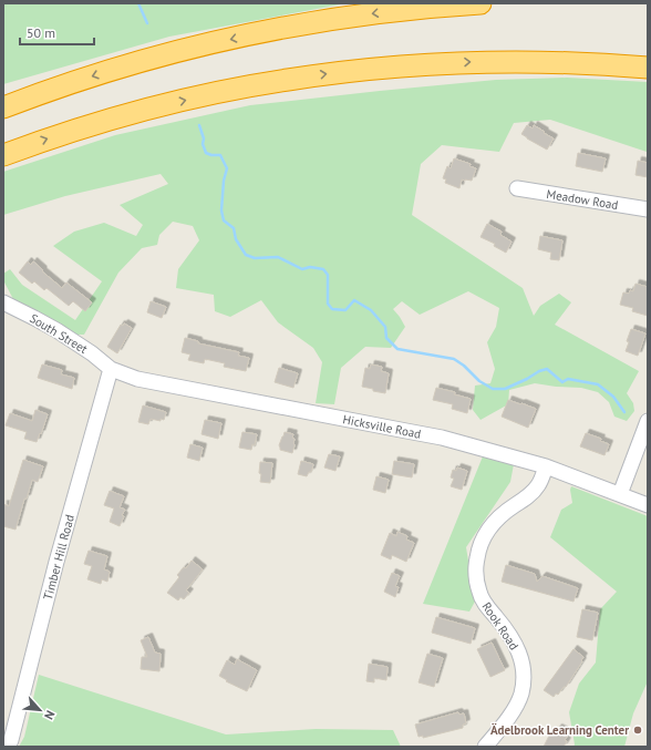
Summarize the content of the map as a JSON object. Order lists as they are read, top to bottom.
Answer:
{
  "streets": {
    "street": [
      "Meadow Road",
      "South Street",
      "Hicksville Road",
      "Timber Hill Road",
      "Rook Road"
    ]
  },
  "crossings": [
    ["South Street", "Hicksville Road"],
    ["South Street", "Timber Hill Road"],
    ["Hicksville Road", "Timber Hill Road"],
    ["Hicksville Road", "Rook Road"]
  ],
  "places": ["Ädelbrook Learning Center"],
  "scale_bar": "50 m",
  "north": "bottom right"
}
